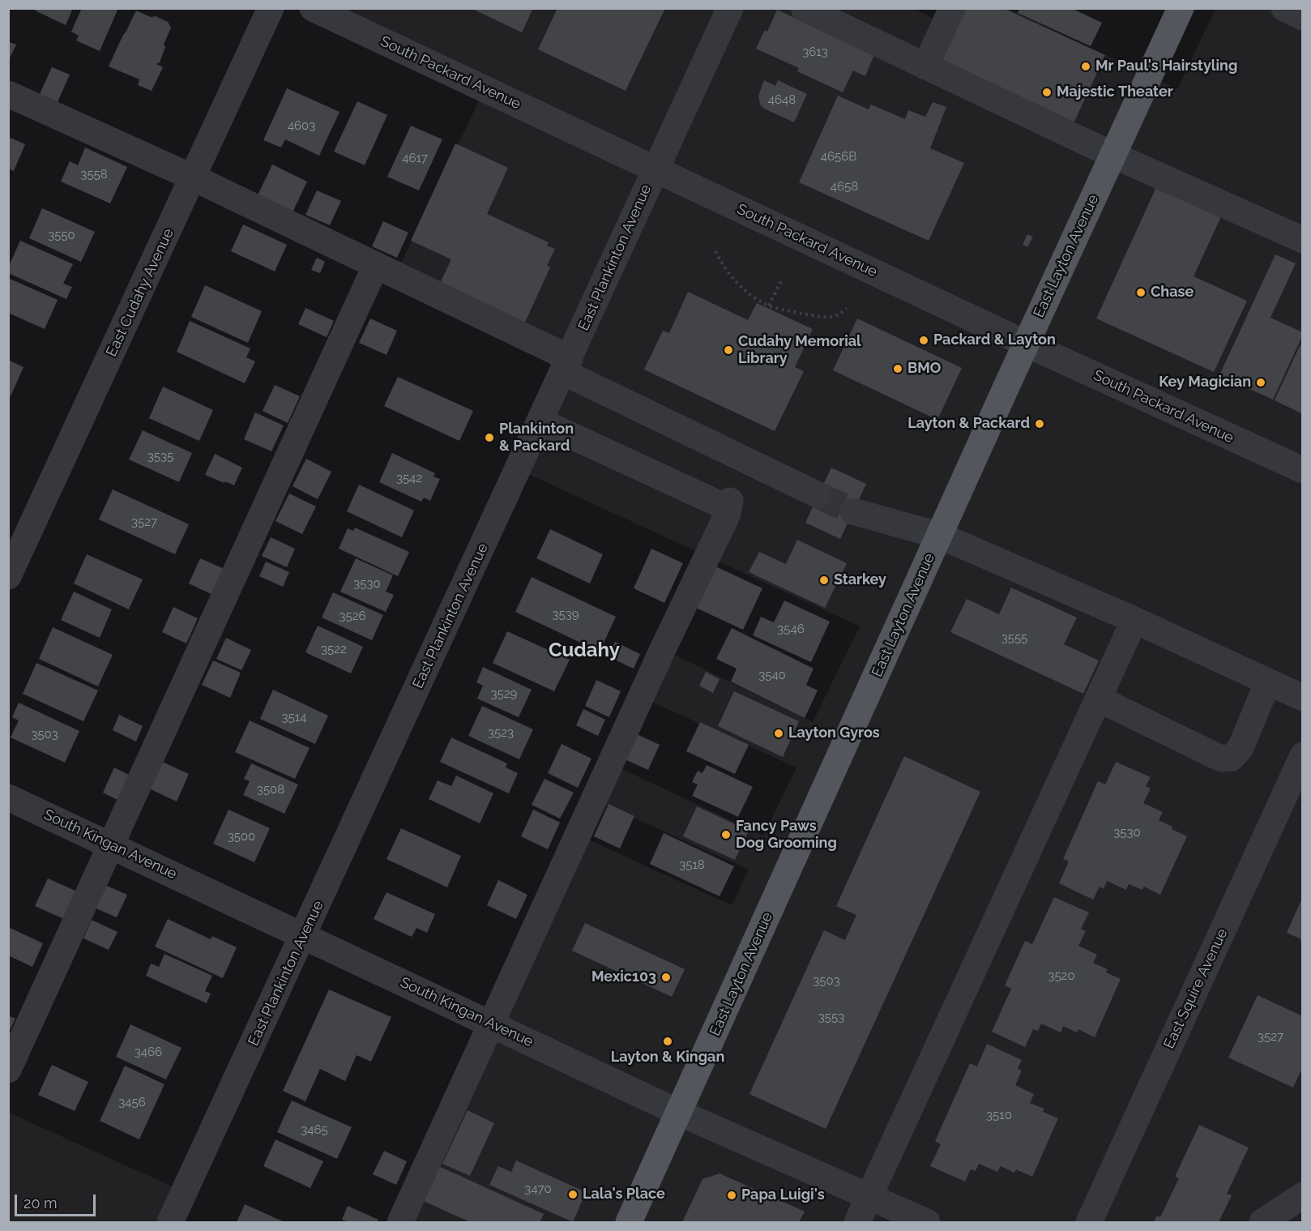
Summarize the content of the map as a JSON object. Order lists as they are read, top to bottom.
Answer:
{
  "streets": {
    "main road": ["East Layton Avenue"],
    "street": [
      "South Packard Avenue",
      "East Plankinton Avenue",
      "East Cudahy Avenue",
      "South Kingan Avenue",
      "East Squire Avenue"
    ]
  },
  "crossings": [
    ["South Packard Avenue", "East Layton Avenue"],
    ["South Packard Avenue", "East Plankinton Avenue"],
    ["East Layton Avenue", "South Kingan Avenue"],
    ["East Plankinton Avenue", "South Kingan Avenue"]
  ],
  "districts": ["Cudahy"],
  "places": [
    "Mr Paul's Hairstyling",
    "Majestic Theater",
    "Chase",
    "Packard & Layton",
    "Cudahy Memorial Library",
    "BMO",
    "Key Magician",
    "Layton & Packard",
    "Plankinton & Packard",
    "Starkey",
    "Layton Gyros",
    "Fancy Paws Dog Grooming",
    "Mexic103",
    "Layton & Kingan",
    "Lala's Place",
    "Papa Luigi's"
  ],
  "house_numbers": [
    "3613",
    "4648",
    "4603",
    "4656B",
    "4617",
    "3558",
    "4658",
    "3550",
    "3535",
    "3542",
    "3527",
    "3530",
    "3539",
    "3526",
    "3546",
    "3555",
    "3522",
    "3540",
    "3529",
    "3514",
    "3523",
    "3503",
    "3508",
    "3530",
    "3500",
    "3518",
    "3520",
    "3503",
    "3553",
    "3527",
    "3466",
    "3456",
    "3510",
    "3465",
    "3470"
  ],
  "scale_bar": "20 m"
}
